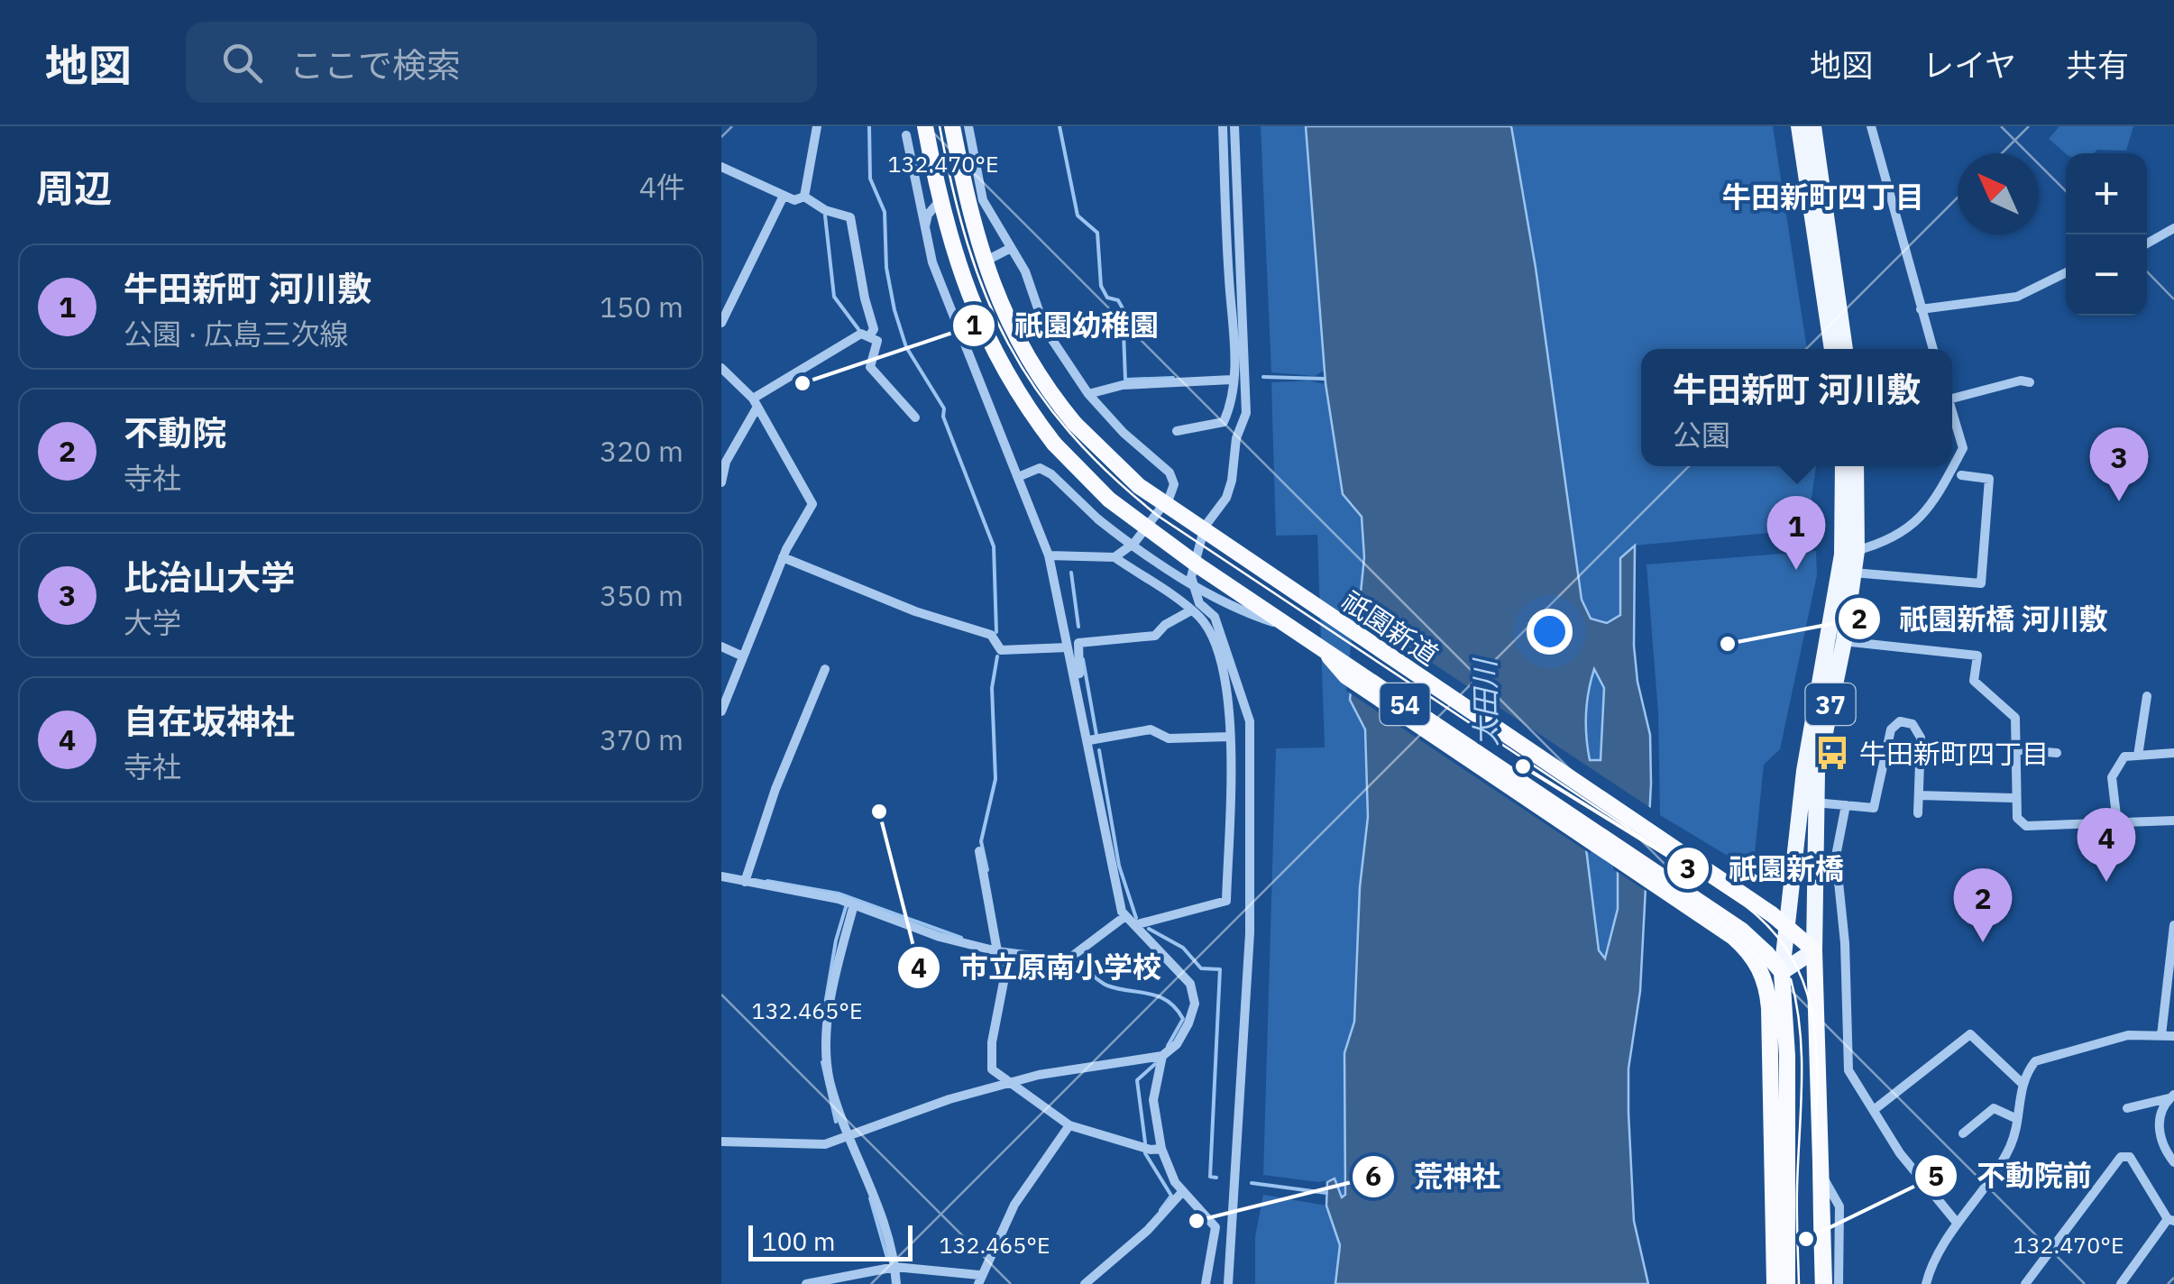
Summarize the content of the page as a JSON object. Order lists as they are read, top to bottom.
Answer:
{
  "streets": {
    "highway": ["祇園新道", "54"],
    "main road": ["37"]
  },
  "crossings": [
    ["祇園新道", "37"]
  ],
  "districts": ["牛田新町四丁目"],
  "water": ["太田川"],
  "places": {
    "other": [
      "祇園幼稚園",
      "祇園新橋 河川敷",
      "祇園新橋",
      "市立原南小学校",
      "荒神社",
      "不動院前"
    ],
    "bus stop": ["牛田新町四丁目"]
  },
  "scale_bar": "100 m",
  "north": "top left",
  "page": {
    "header": "地図",
    "search": "ここで検索",
    "nav": ["地図", "レイヤ", "共有"],
    "heading": ["周辺", "4件"],
    "map_buttons": ["+", "−"],
    "list": [
      {
        "mark": "1",
        "name": "牛田新町 河川敷",
        "note": "公園 · 広島三次線",
        "value": "150 m"
      },
      {
        "mark": "2",
        "name": "不動院",
        "note": "寺社",
        "value": "320 m"
      },
      {
        "mark": "3",
        "name": "比治山大学",
        "note": "大学",
        "value": "350 m"
      },
      {
        "mark": "4",
        "name": "自在坂神社",
        "note": "寺社",
        "value": "370 m"
      }
    ],
    "popup": ["牛田新町 河川敷", "公園"],
    "pins": [
      "3",
      "1",
      "4",
      "2"
    ],
    "scale": "100 m"
  },
  "coordinates": ["132.470°E", "132.465°E"]
}
